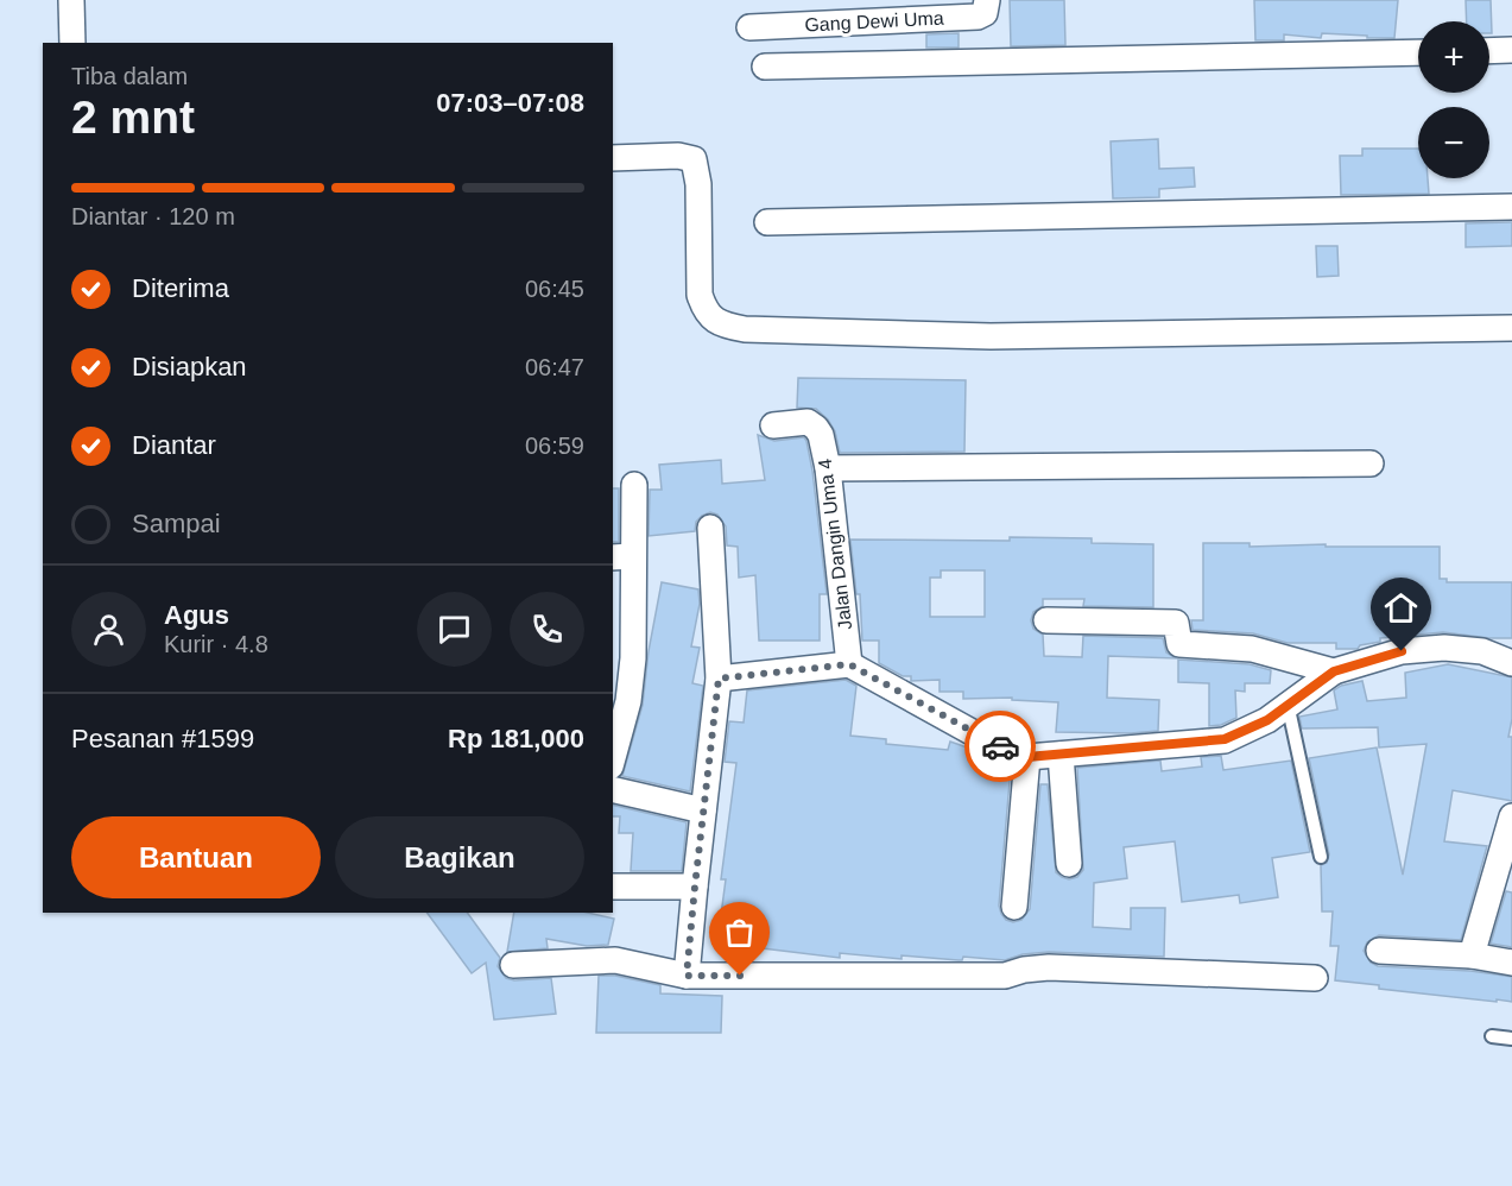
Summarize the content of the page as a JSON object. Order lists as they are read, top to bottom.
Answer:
{
  "streets": {
    "street": ["Gang Dewi Uma", "Jalan Dangin Uma 4"]
  },
  "page": {
    "map_buttons": ["+", "−"],
    "heading": ["2 mnt", "Tiba dalam", "07:03–07:08"],
    "panel": [
      "Agus",
      "Kurir · 4.8",
      "Pesanan #1599",
      "Rp 181,000"
    ],
    "bar": "Diantar · 120 m",
    "list": [
      ["Diterima", "06:45"],
      ["Disiapkan", "06:47"],
      ["Diantar", "06:59"],
      "Sampai"
    ],
    "buttons": ["Bantuan", "Bagikan"]
  }
}
